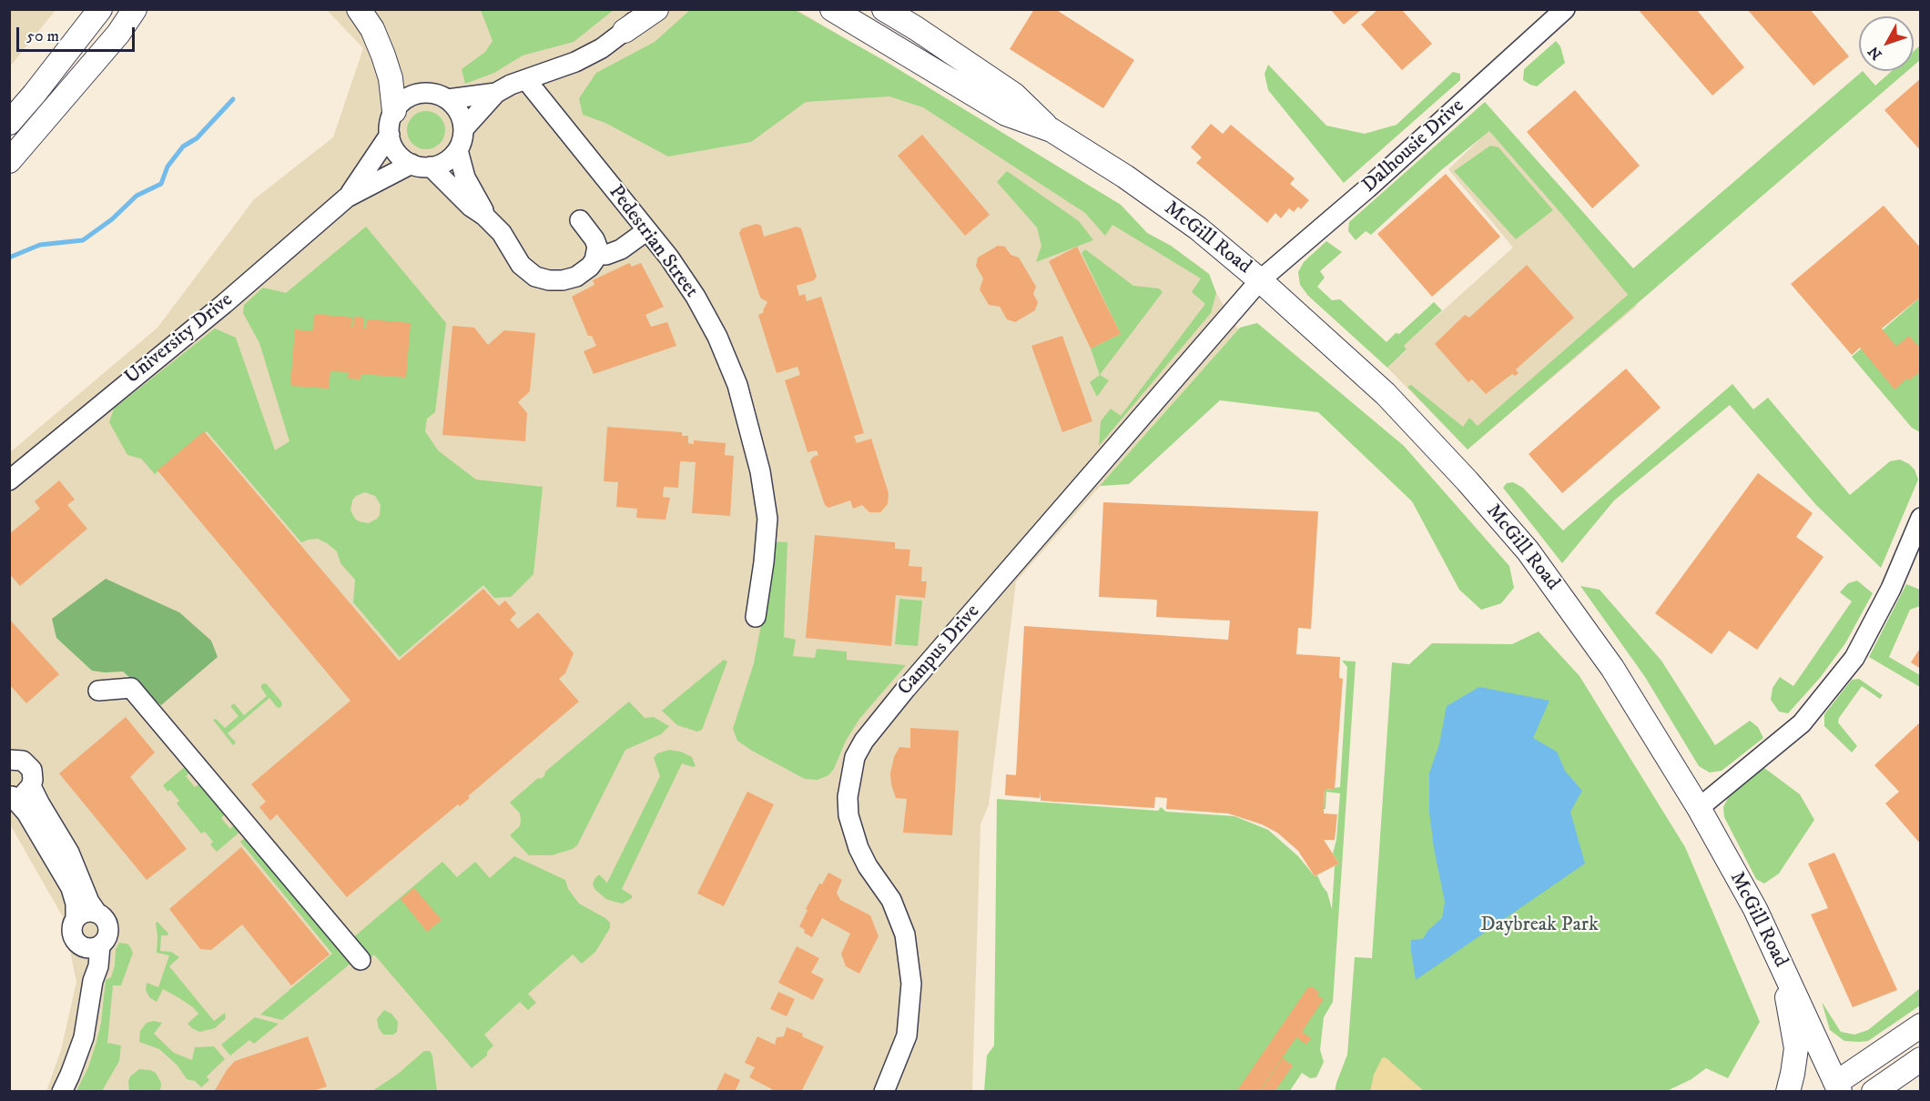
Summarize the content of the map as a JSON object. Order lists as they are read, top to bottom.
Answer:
{
  "streets": {
    "main road": ["McGill Road"],
    "street": [
      "Dalhousie Drive",
      "Pedestrian Street",
      "University Drive",
      "Campus Drive"
    ]
  },
  "crossings": [
    ["Dalhousie Drive", "McGill Road"],
    ["Dalhousie Drive", "Campus Drive"],
    ["McGill Road", "Campus Drive"]
  ],
  "parks": ["Daybreak Park"],
  "scale_bar": "50 m",
  "north": "bottom left"
}
